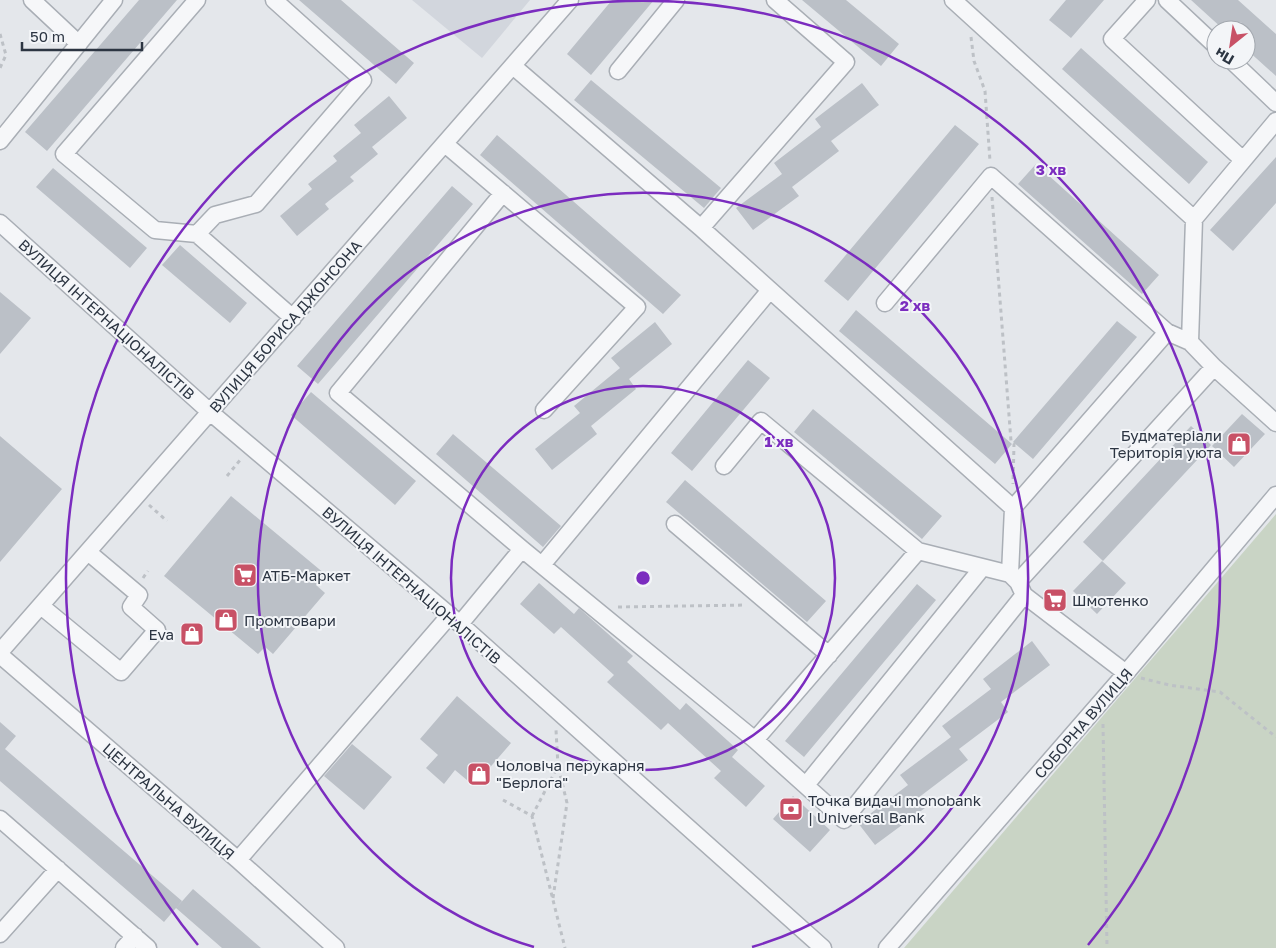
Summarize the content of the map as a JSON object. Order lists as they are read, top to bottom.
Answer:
{
  "streets": {
    "street": [
      "ВУЛИЦЯ ІНТЕРНАЦІОНАЛІСТІВ",
      "ВУЛИЦЯ БОРИСА ДЖОНСОНА",
      "СОБОРНА ВУЛИЦЯ",
      "ЦЕНТРАЛЬНА ВУЛИЦЯ"
    ]
  },
  "crossings": [
    ["ВУЛИЦЯ ІНТЕРНАЦІОНАЛІСТІВ", "ВУЛИЦЯ БОРИСА ДЖОНСОНА"],
    ["ВУЛИЦЯ БОРИСА ДЖОНСОНА", "ЦЕНТРАЛЬНА ВУЛИЦЯ"]
  ],
  "places": {
    "shop": [
      "Будматеріали Територія уюта",
      "Промтовари",
      "Eva",
      "Чоловіча перукарня \"Берлога\""
    ],
    "supermarket": ["АТБ-Маркет", "Шмотенко"],
    "bank": ["Точка видачі monobank | Universal Bank"]
  },
  "scale_bar": "50 m",
  "north": "bottom left",
  "rings": ["3 хв", "2 хв", "1 хв"]
}
